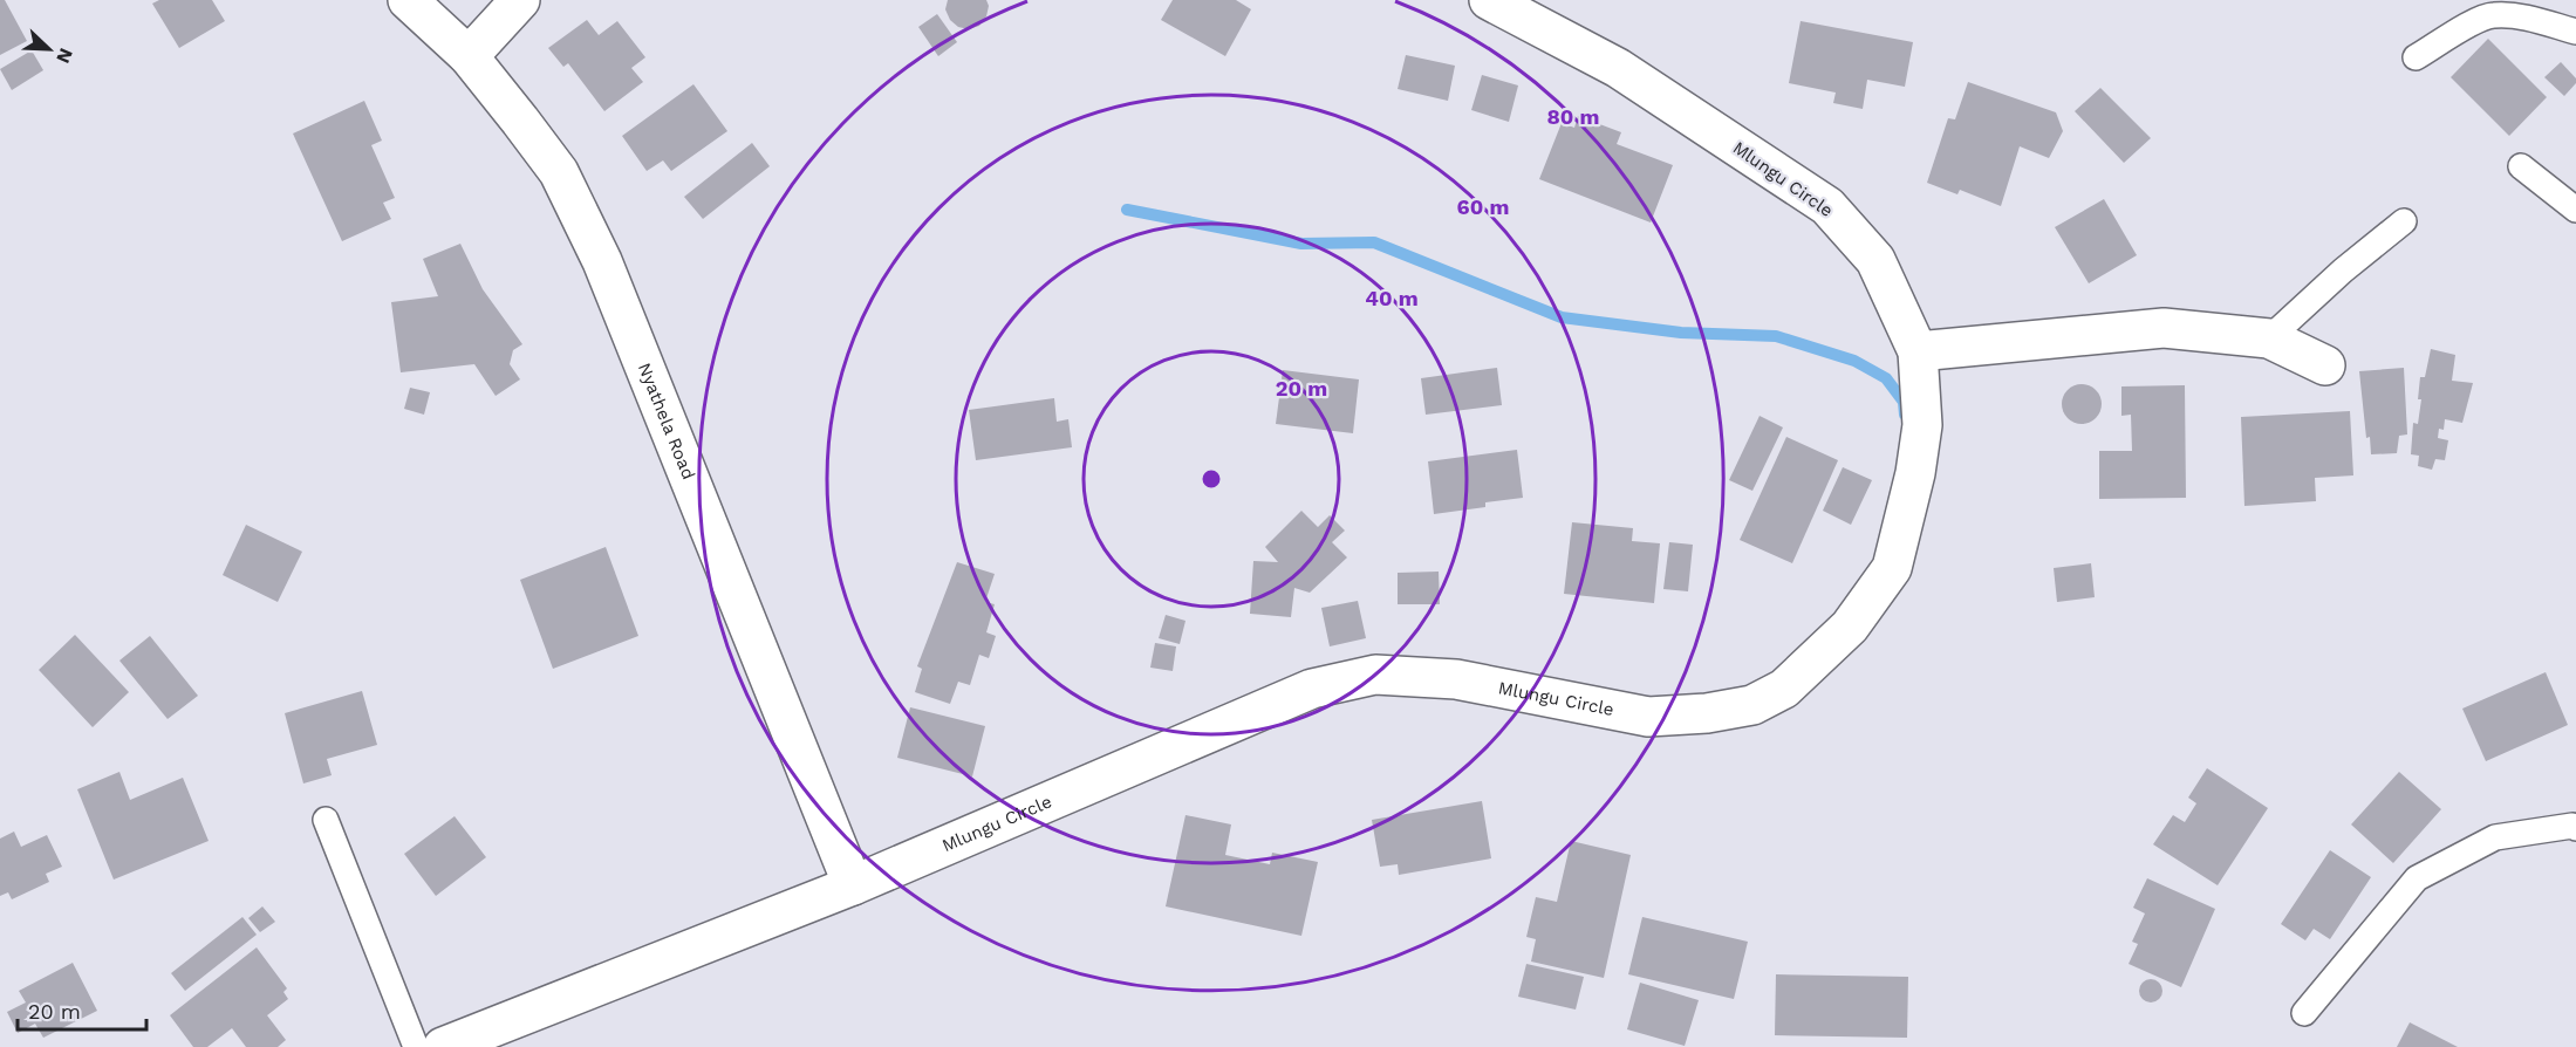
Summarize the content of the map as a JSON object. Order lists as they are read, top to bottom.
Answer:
{
  "streets": {
    "street": ["Mlungu Circle", "Nyathela Road"]
  },
  "crossings": [
    ["Mlungu Circle", "Nyathela Road"]
  ],
  "scale_bar": "20 m",
  "north": "bottom right",
  "rings": [
    "80 m",
    "60 m",
    "40 m",
    "20 m"
  ]
}
